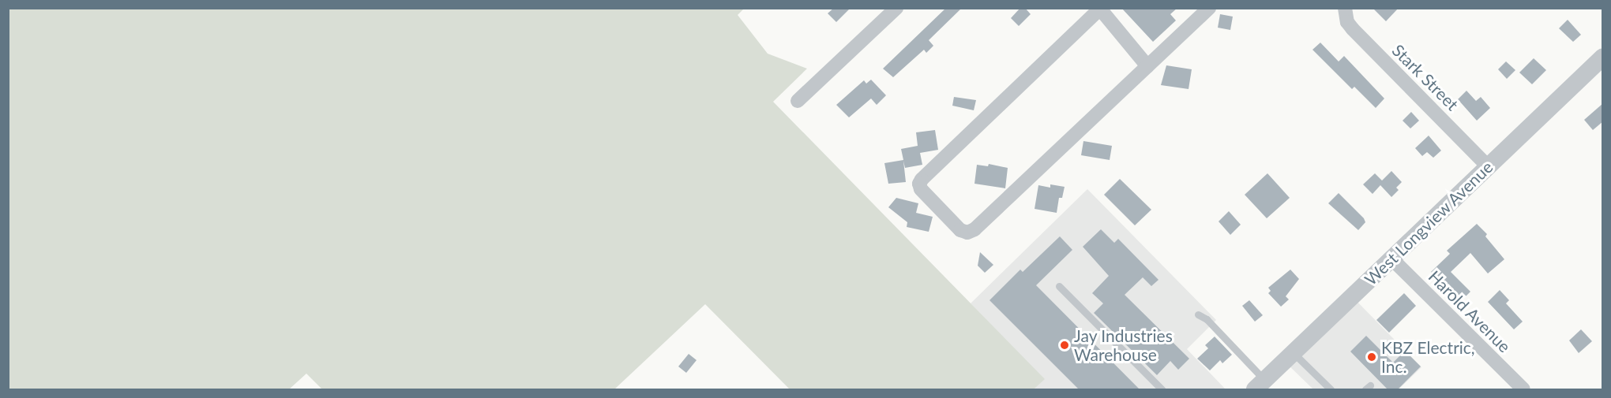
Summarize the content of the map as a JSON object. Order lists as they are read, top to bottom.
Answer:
{
  "streets": {
    "street": ["Stark Street", "West Longview Avenue", "Harold Avenue"]
  },
  "crossings": [
    ["Stark Street", "West Longview Avenue"],
    ["West Longview Avenue", "Harold Avenue"]
  ],
  "places": ["Jay Industries Warehouse", "KBZ Electric, Inc."]
}
